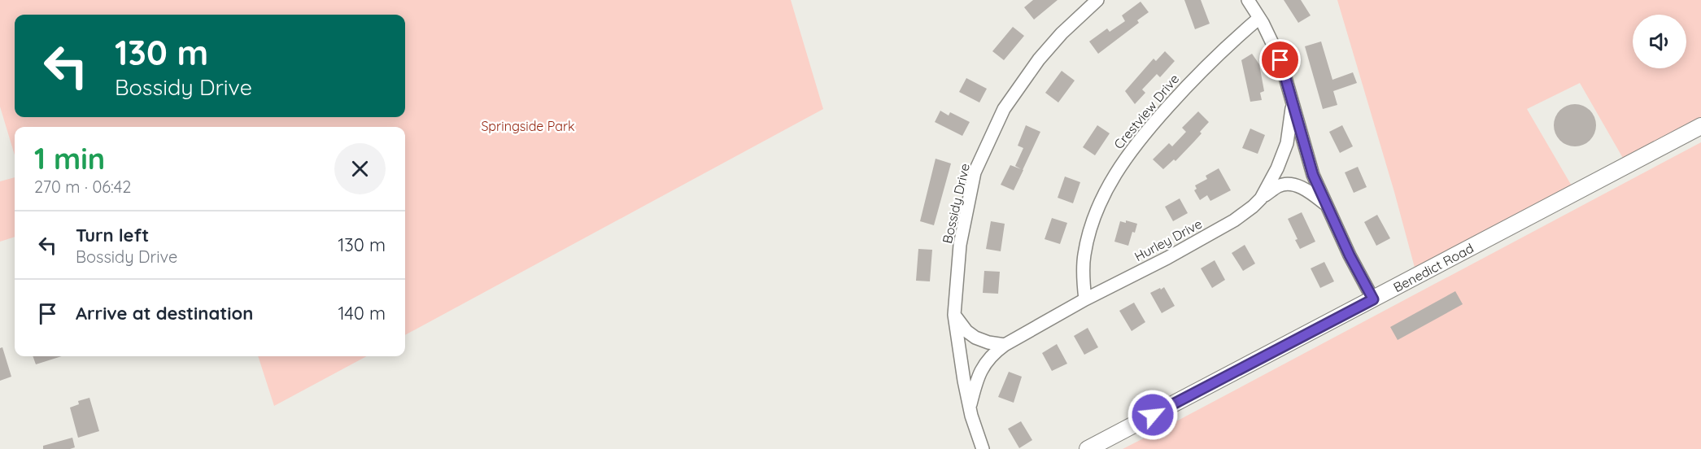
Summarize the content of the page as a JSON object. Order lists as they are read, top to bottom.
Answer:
{
  "streets": {
    "street": [
      "Crestview Drive",
      "Bossidy Drive",
      "Hurley Drive",
      "Benedict Road"
    ]
  },
  "crossings": [
    ["Crestview Drive", "Hurley Drive"]
  ],
  "parks": ["Springside Park"],
  "page": {
    "turn": ["130 m", "Bossidy Drive"],
    "heading": ["1 min", "270 m · 06:42"],
    "list": [
      {
        "name": "Turn left",
        "note": "Bossidy Drive",
        "value": "130 m"
      },
      {
        "name": "Arrive at destination",
        "value": "140 m"
      }
    ]
  }
}
